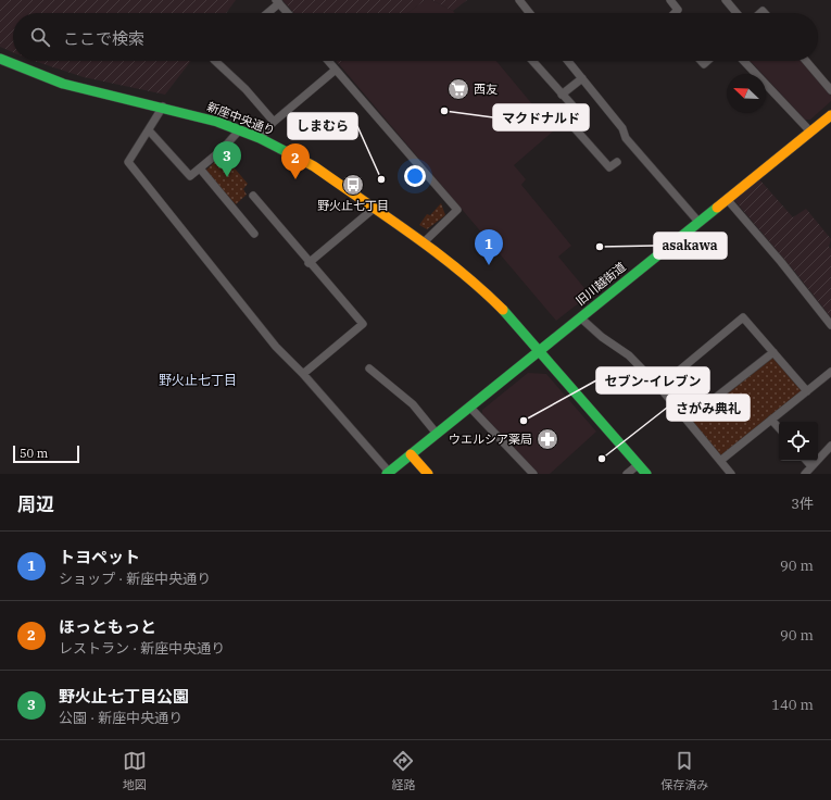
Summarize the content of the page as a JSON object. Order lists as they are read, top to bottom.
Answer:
{
  "streets": {
    "street": ["新座中央通り", "旧川越街道"]
  },
  "crossings": [
    ["新座中央通り", "旧川越街道"]
  ],
  "districts": ["野火止七丁目"],
  "places": {
    "supermarket": ["西友"],
    "other": [
      "マクドナルド",
      "しまむら",
      "asakawa",
      "セブン-イレブン",
      "さがみ典礼"
    ],
    "bus stop": ["野火止七丁目"],
    "pharmacy": ["ウエルシア薬局"]
  },
  "scale_bar": "50 m",
  "north": "top left",
  "page": {
    "search": "ここで検索",
    "pins": ["3", "2", "1"],
    "scale": "50 m",
    "heading": ["周辺", "3件"],
    "list": [
      {
        "mark": "1",
        "name": "トヨペット",
        "note": "ショップ · 新座中央通り",
        "value": "90 m"
      },
      {
        "mark": "2",
        "name": "ほっともっと",
        "note": "レストラン · 新座中央通り",
        "value": "90 m"
      },
      {
        "mark": "3",
        "name": "野火止七丁目公園",
        "note": "公園 · 新座中央通り",
        "value": "140 m"
      }
    ],
    "nav": ["地図", "経路", "保存済み"]
  }
}
